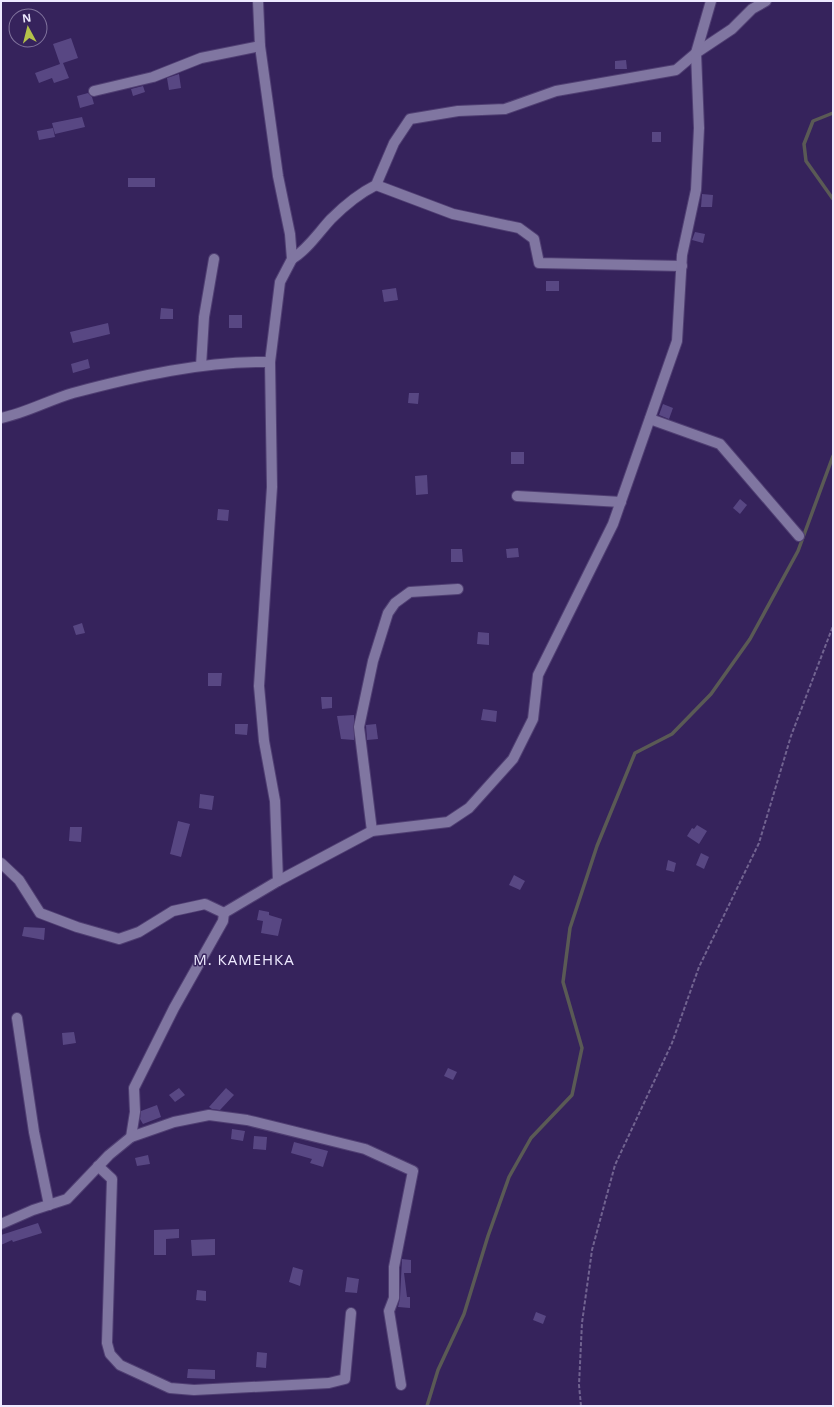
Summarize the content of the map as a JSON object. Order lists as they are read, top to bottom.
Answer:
{
  "districts": ["М. КАМЕНКА"],
  "north": "top"
}
